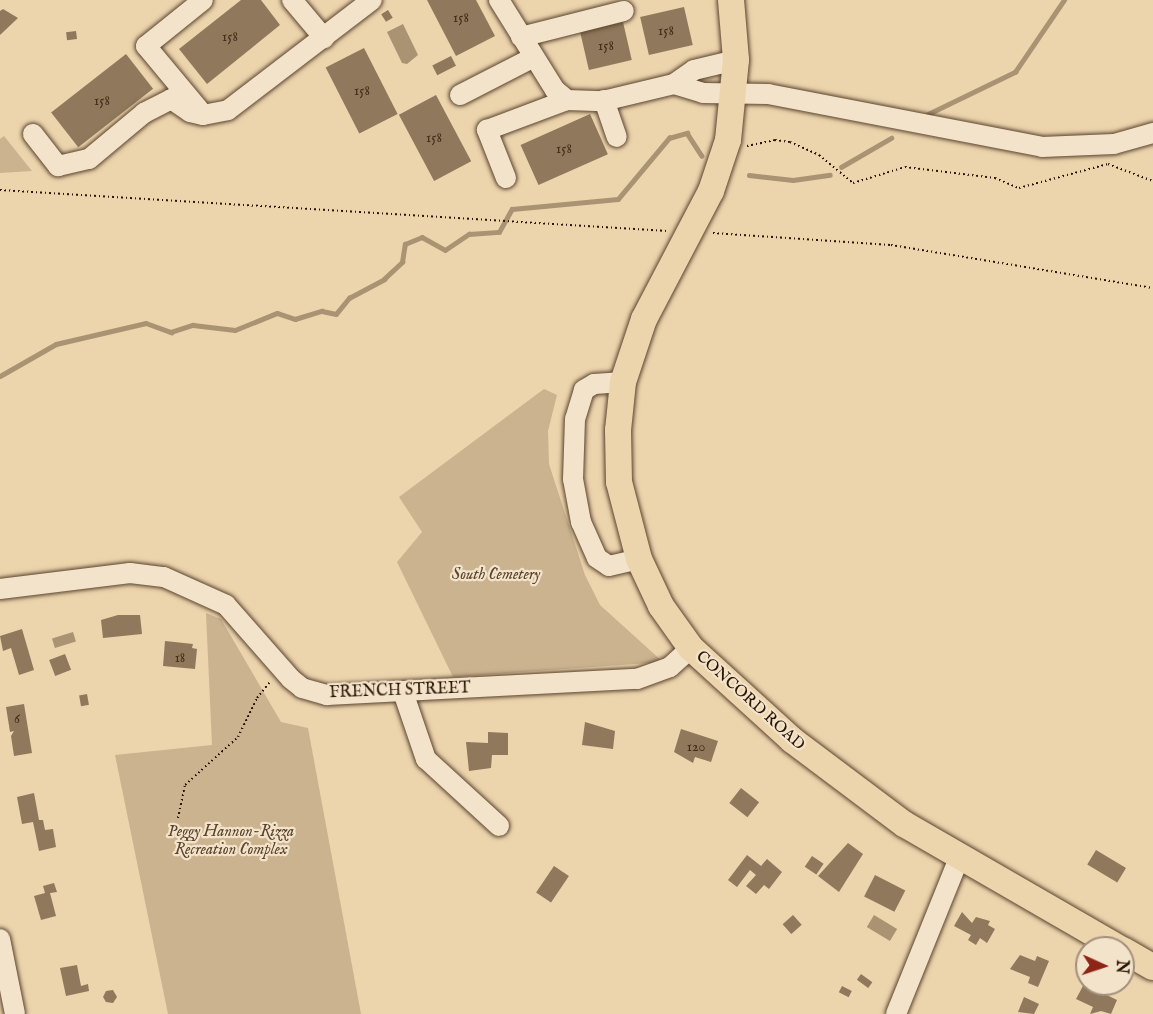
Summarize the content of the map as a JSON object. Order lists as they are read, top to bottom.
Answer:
{
  "streets": {
    "main road": ["CONCORD ROAD"],
    "street": ["FRENCH STREET"]
  },
  "crossings": [
    ["FRENCH STREET", "CONCORD ROAD"]
  ],
  "parks": ["South Cemetery", "Peggy Hannon-Rizza Recreation Complex"],
  "house_numbers": [
    "158",
    "158",
    "158",
    "158",
    "158",
    "158",
    "158",
    "158",
    "18",
    "6",
    "120"
  ],
  "north": "right"
}
